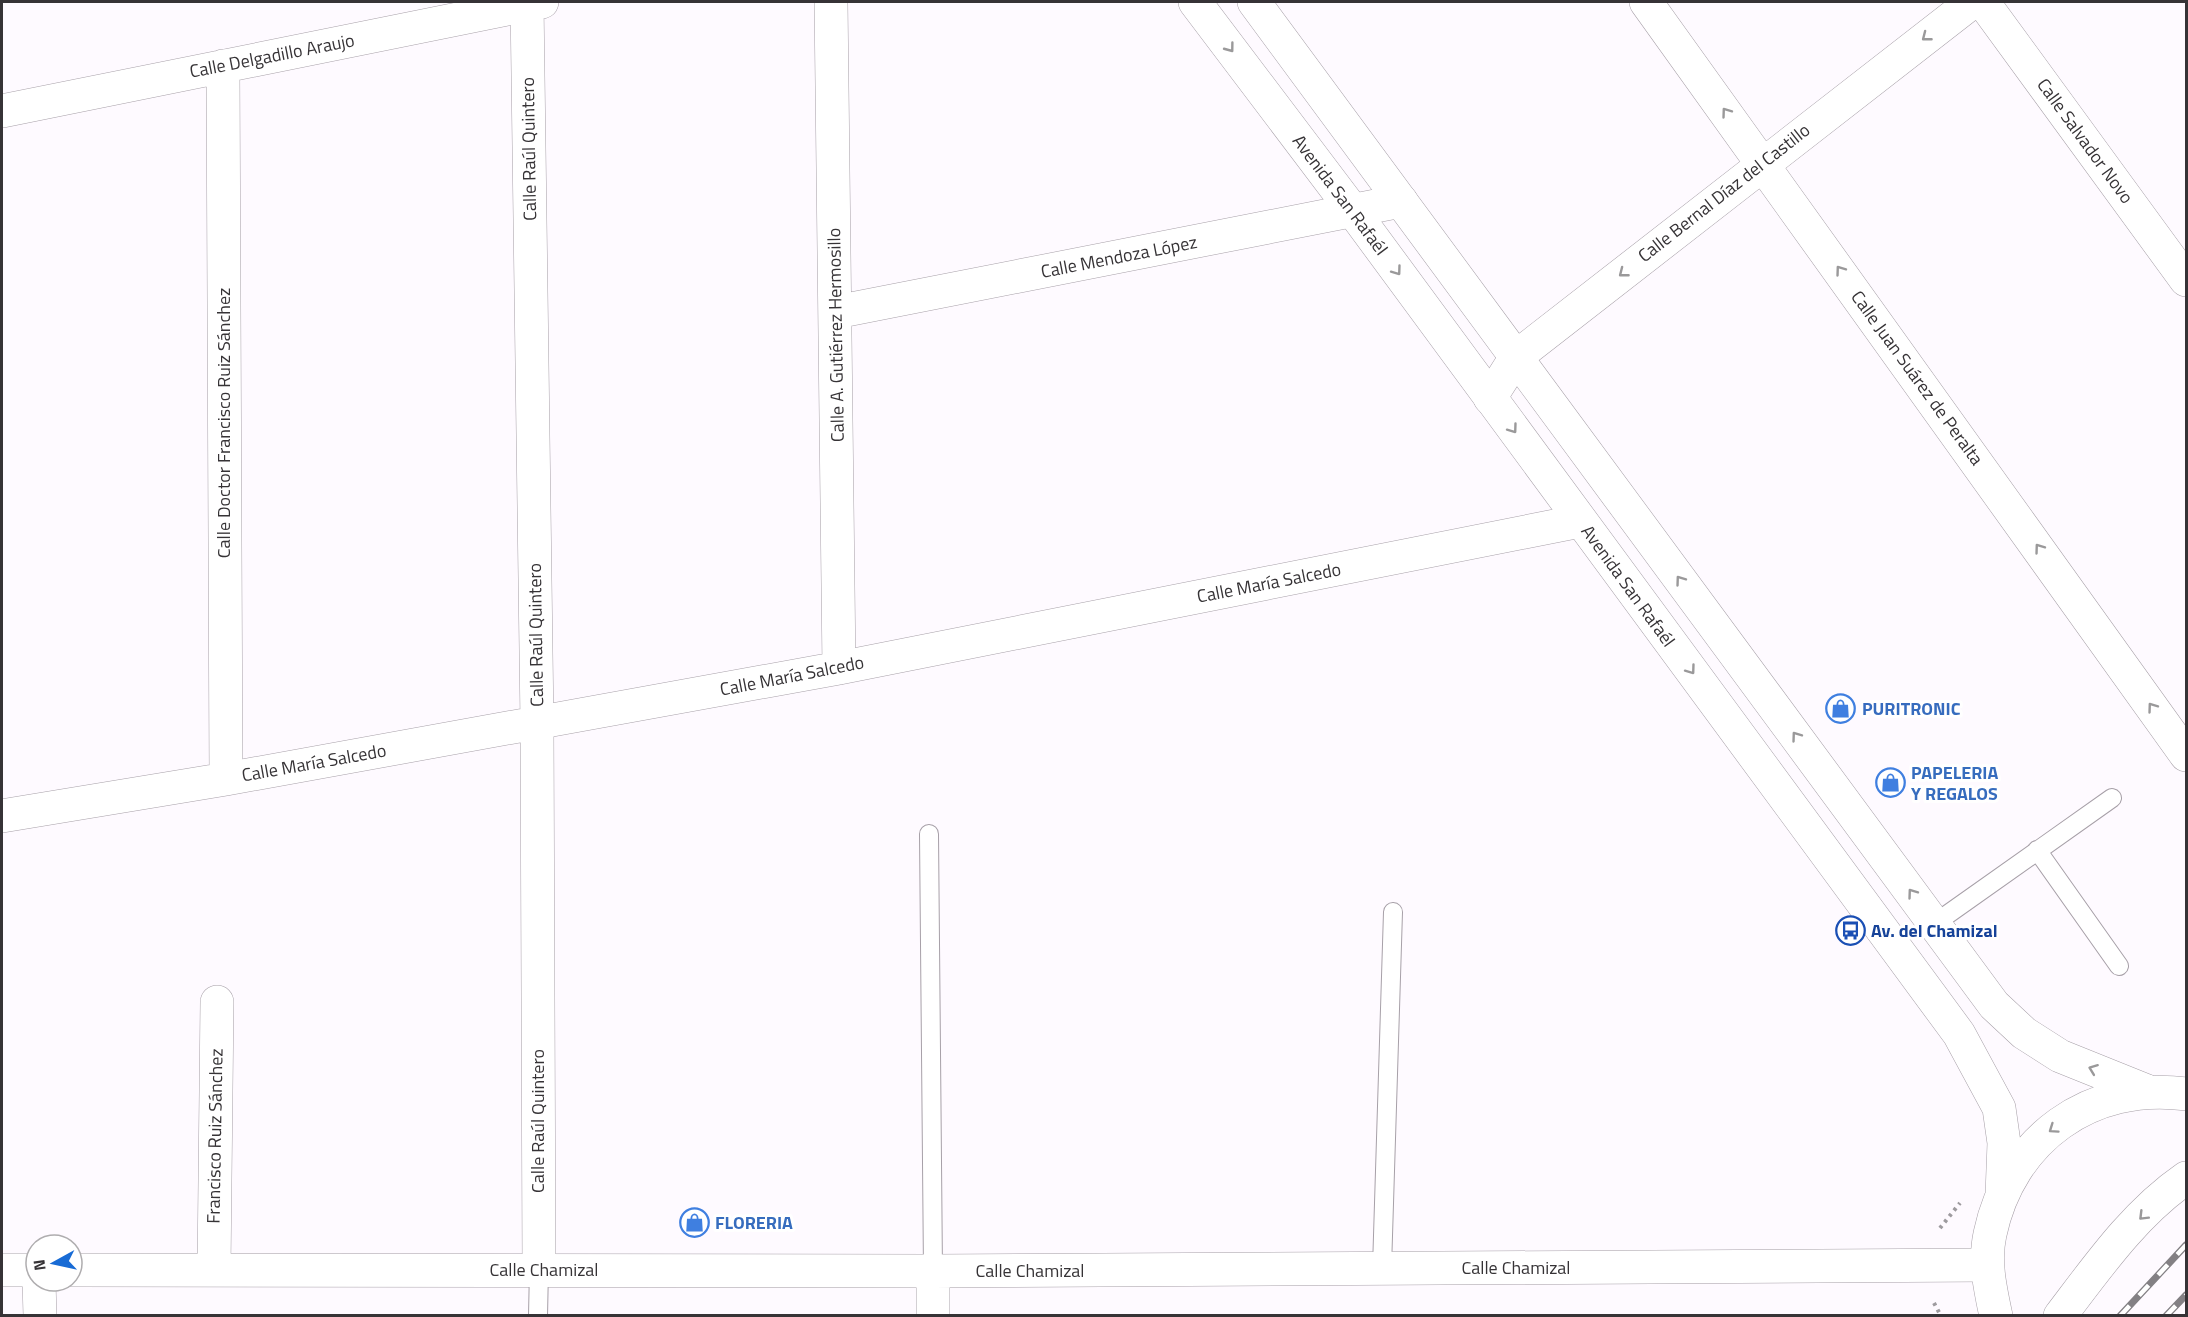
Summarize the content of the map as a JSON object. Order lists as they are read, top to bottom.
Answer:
{
  "streets": {
    "street": [
      "Calle Delgadillo Araujo",
      "Calle Salvador Novo",
      "Calle Raúl Quintero",
      "Calle Bernal Díaz del Castillo",
      "Avenida San Rafaél",
      "Calle Mendoza López",
      "Calle A. Gutiérrez Hermosillo",
      "Calle Juan Suárez de Peralta",
      "Calle Doctor Francisco Ruiz Sánchez",
      "Calle María Salcedo",
      "Francisco Ruiz Sánchez",
      "Calle Chamizal"
    ]
  },
  "crossings": [
    ["Calle Delgadillo Araujo", "Calle Raúl Quintero"],
    ["Calle Delgadillo Araujo", "Calle Doctor Francisco Ruiz Sánchez"],
    ["Calle Raúl Quintero", "Calle María Salcedo"],
    ["Calle Raúl Quintero", "Calle Chamizal"],
    ["Calle Bernal Díaz del Castillo", "Avenida San Rafaél"],
    ["Calle Bernal Díaz del Castillo", "Calle Juan Suárez de Peralta"],
    ["Avenida San Rafaél", "Calle Mendoza López"],
    ["Avenida San Rafaél", "Calle María Salcedo"],
    ["Calle Mendoza López", "Calle A. Gutiérrez Hermosillo"],
    ["Calle A. Gutiérrez Hermosillo", "Calle María Salcedo"],
    ["Calle Doctor Francisco Ruiz Sánchez", "Calle María Salcedo"],
    ["Francisco Ruiz Sánchez", "Calle Chamizal"]
  ],
  "one_way": ["Calle Bernal Díaz del Castillo", "Calle Juan Suárez de Peralta"],
  "places": {
    "shop": ["PURITRONIC", "PAPELERIA Y REGALOS", "FLORERIA"],
    "bus stop": ["Av. del Chamizal"]
  },
  "north": "left"
}
